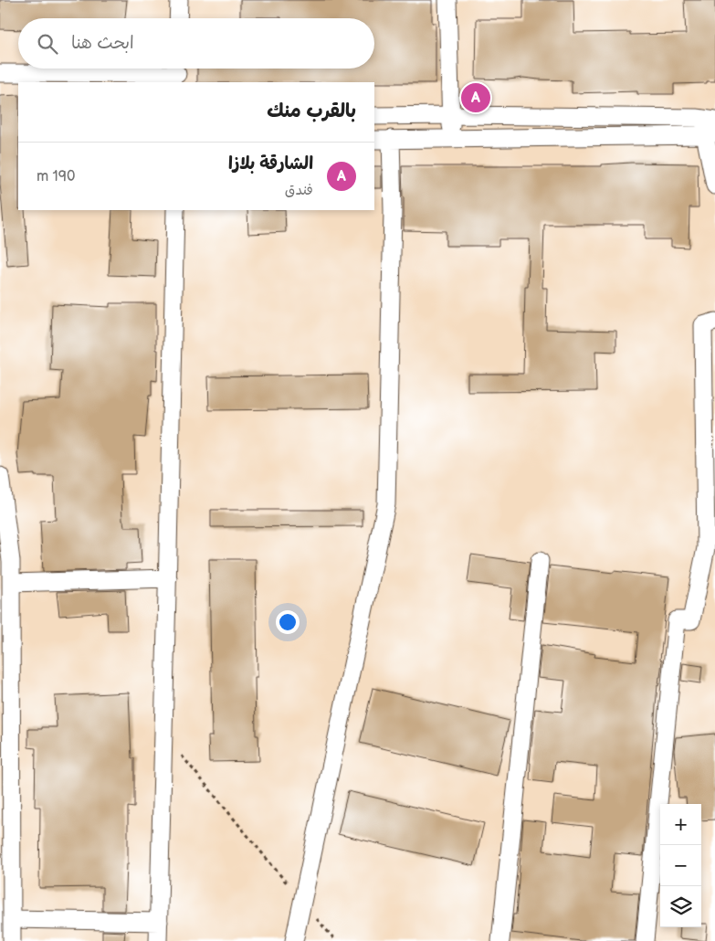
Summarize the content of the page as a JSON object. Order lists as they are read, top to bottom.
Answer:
{
  "page": {
    "search": "ابحث هنا",
    "pins": "A",
    "heading": "بالقرب منك",
    "list": [
      {
        "mark": "A",
        "name": "الشارقة بلازا",
        "note": "فندق",
        "value": "190 m"
      }
    ],
    "map_buttons": ["+", "−"]
  }
}
